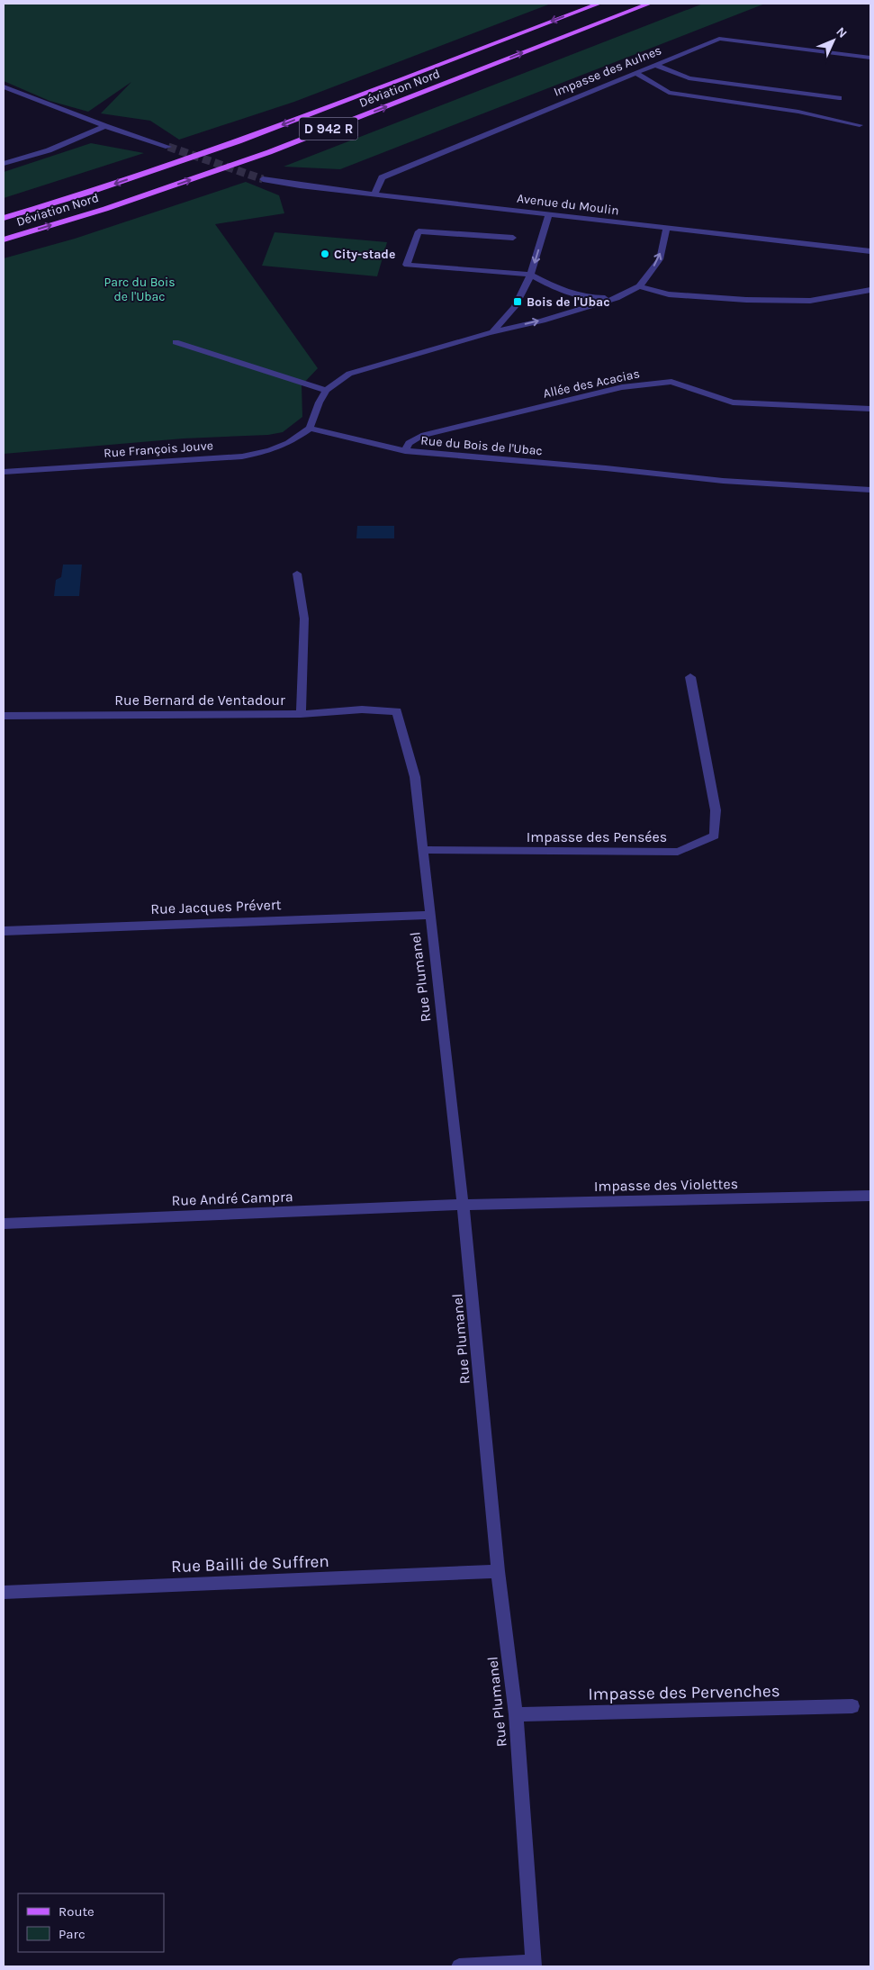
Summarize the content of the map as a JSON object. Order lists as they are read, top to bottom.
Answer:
{
  "streets": {
    "main road": ["Déviation Nord", "D 942 R"],
    "street": [
      "Impasse des Aulnes",
      "Avenue du Moulin",
      "Allée des Acacias",
      "Rue du Bois de l'Ubac",
      "Rue François Jouve",
      "Rue Bernard de Ventadour",
      "Impasse des Pensées",
      "Rue Jacques Prévert",
      "Rue Plumanel",
      "Impasse des Violettes",
      "Rue André Campra",
      "Rue Bailli de Suffren",
      "Impasse des Pervenches"
    ]
  },
  "crossings": [
    ["Impasse des Aulnes", "Avenue du Moulin"],
    ["Allée des Acacias", "Rue du Bois de l'Ubac"],
    ["Rue du Bois de l'Ubac", "Rue François Jouve"],
    ["Rue Bernard de Ventadour", "Rue Plumanel"],
    ["Impasse des Pensées", "Rue Plumanel"],
    ["Rue Jacques Prévert", "Rue Plumanel"],
    ["Rue Plumanel", "Impasse des Violettes"],
    ["Rue Plumanel", "Rue André Campra"],
    ["Rue Plumanel", "Rue Bailli de Suffren"],
    ["Rue Plumanel", "Impasse des Pervenches"],
    ["Impasse des Violettes", "Rue André Campra"]
  ],
  "parks": ["Parc du Bois de l'Ubac"],
  "places": {
    "other": ["City-stade"],
    "transit": ["Bois de l'Ubac"]
  },
  "legend": ["Route", "Parc"],
  "north": "top right"
}
